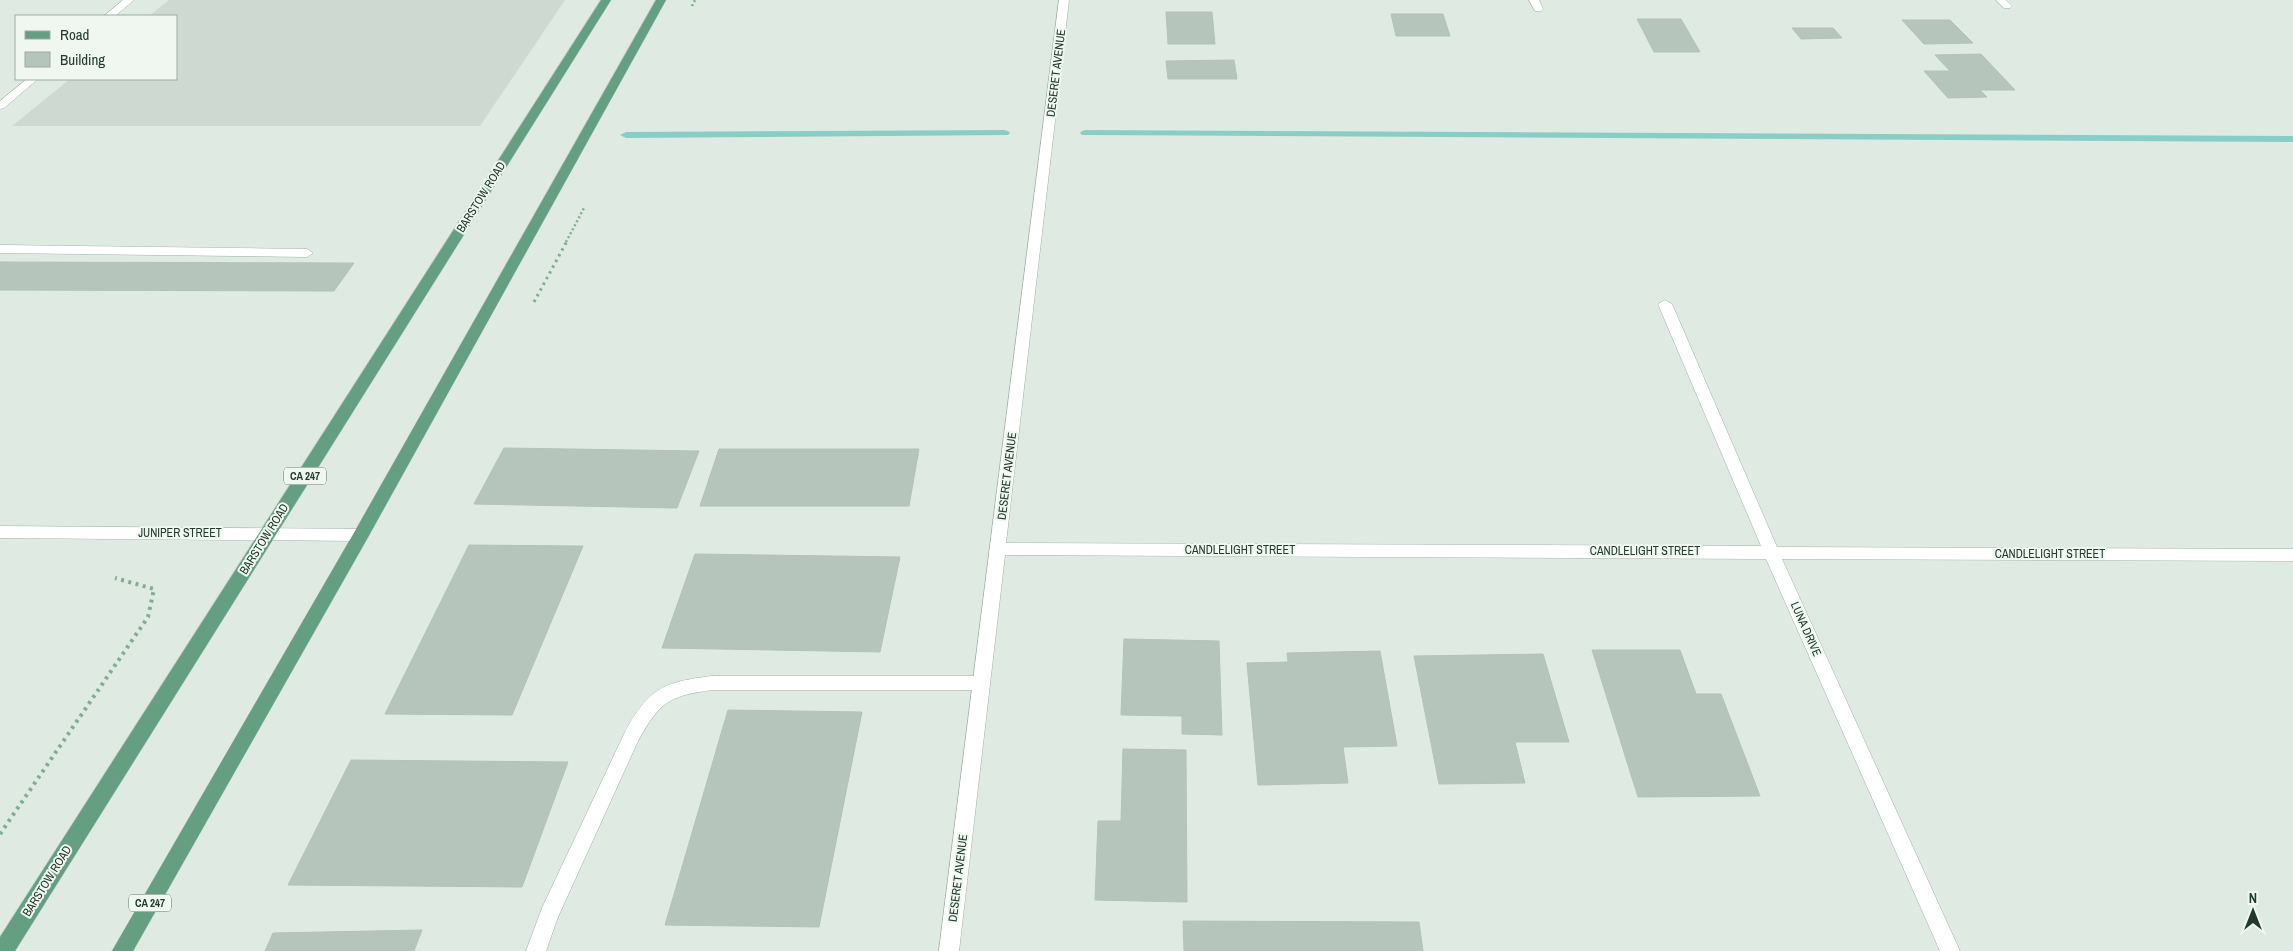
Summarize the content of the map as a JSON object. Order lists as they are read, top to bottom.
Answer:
{
  "streets": {
    "main road": ["BARSTOW ROAD", "CA 247"],
    "street": [
      "DESERET AVENUE",
      "JUNIPER STREET",
      "CANDLELIGHT STREET",
      "LUNA DRIVE"
    ]
  },
  "crossings": [
    ["DESERET AVENUE", "CANDLELIGHT STREET"],
    ["BARSTOW ROAD", "JUNIPER STREET"],
    ["CA 247", "JUNIPER STREET"],
    ["CANDLELIGHT STREET", "LUNA DRIVE"]
  ],
  "legend": ["Road", "Building"],
  "north": "top"
}
